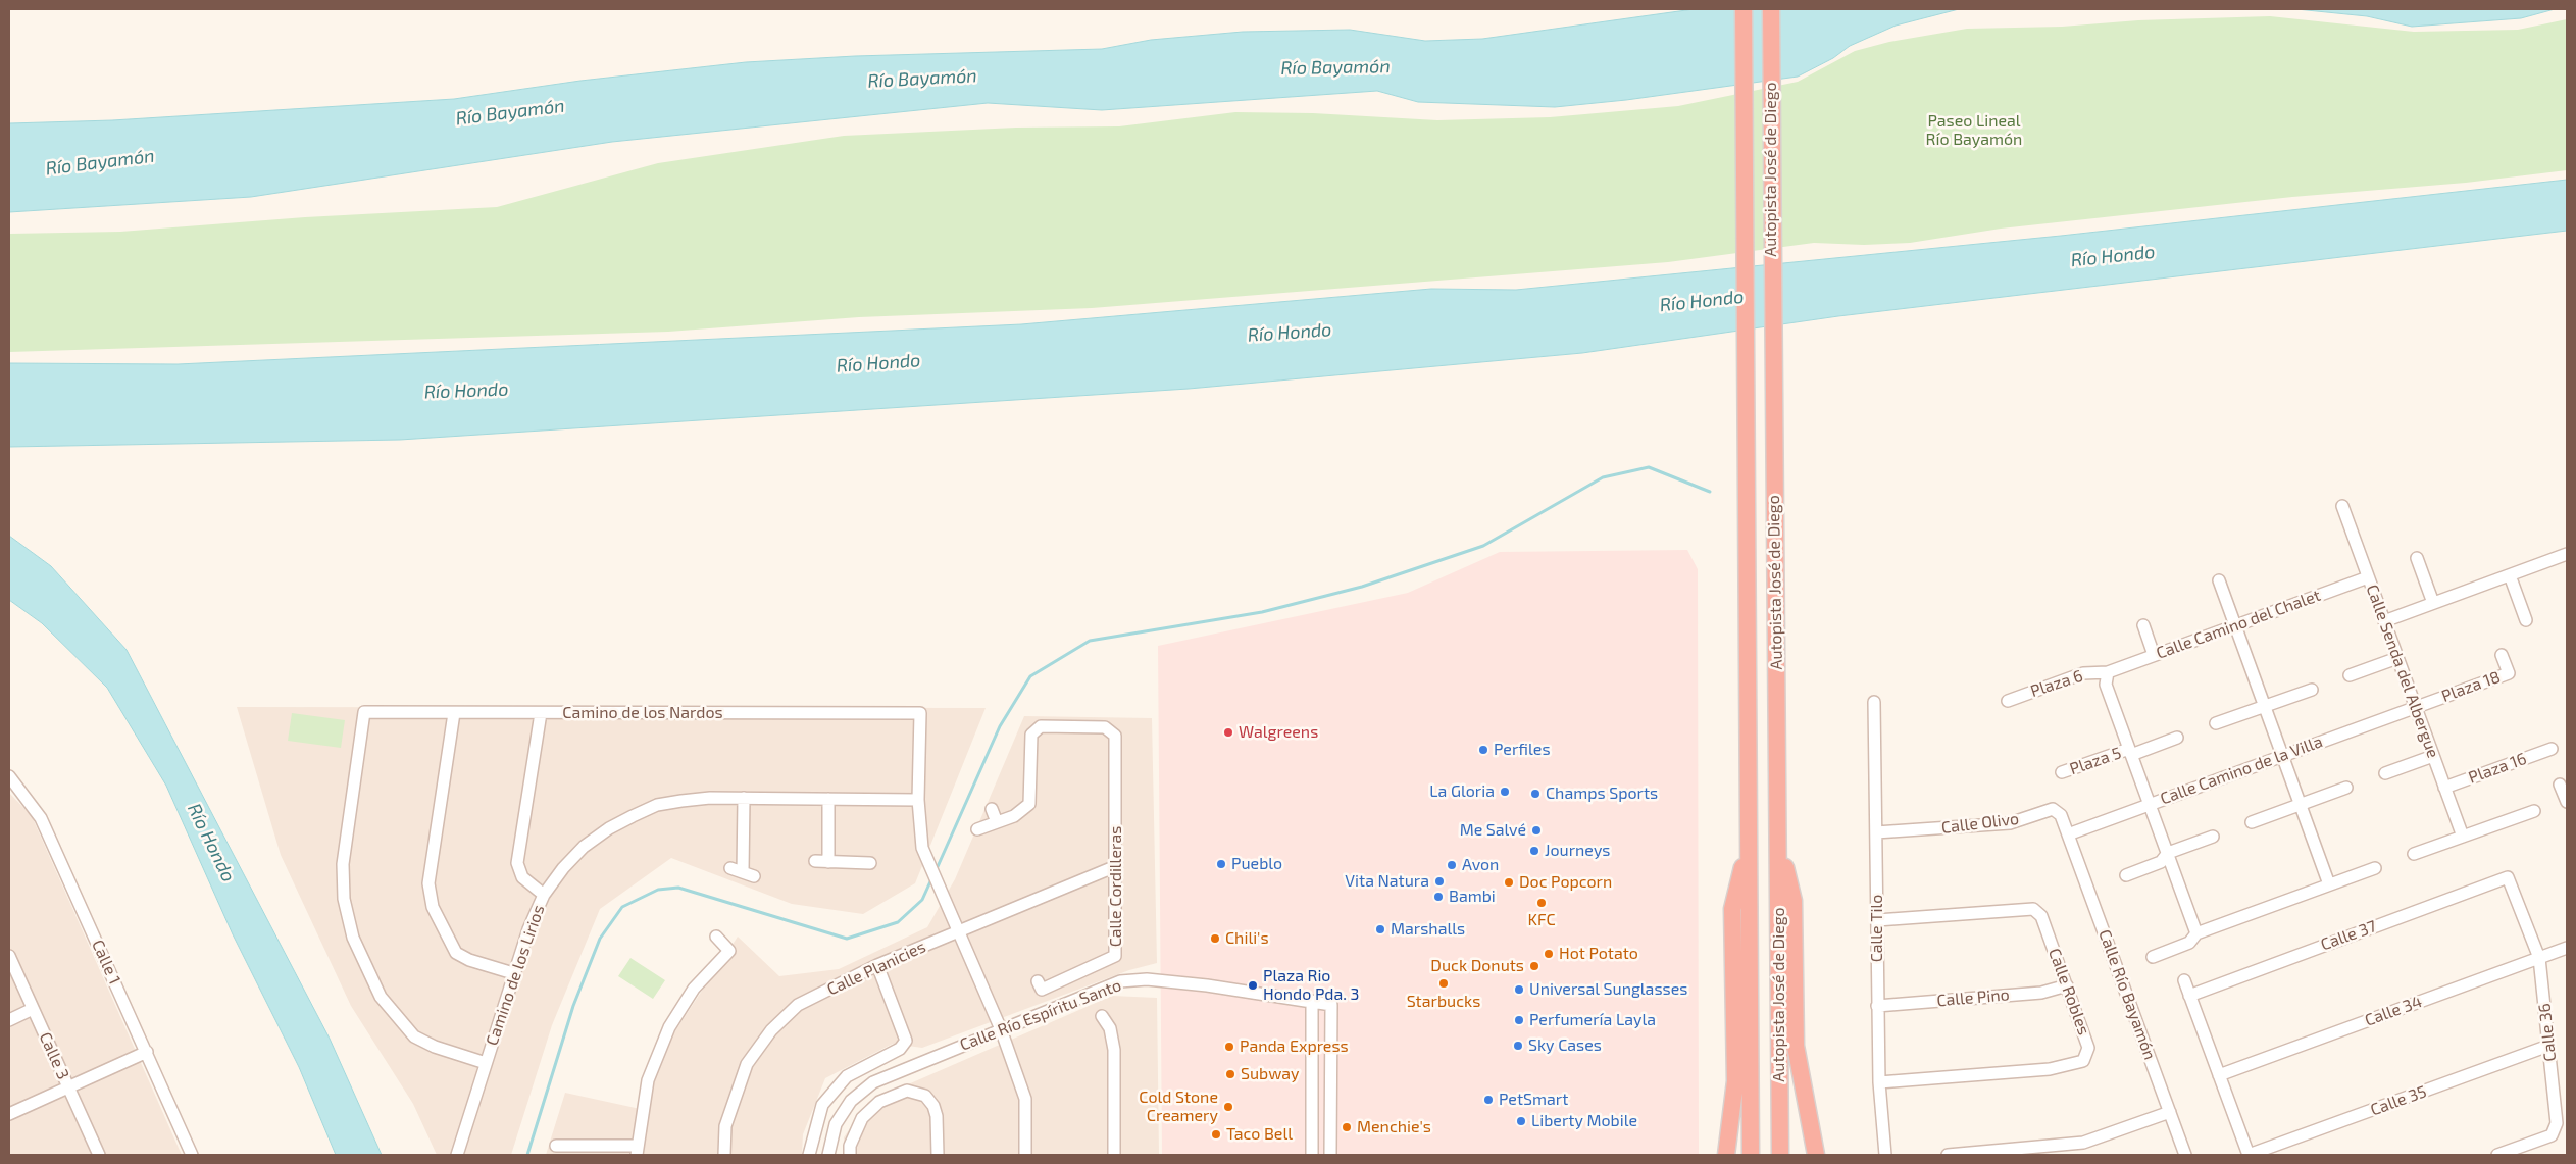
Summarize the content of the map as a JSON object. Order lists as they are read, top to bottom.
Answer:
{
  "streets": {
    "highway": ["Autopista José de Diego"],
    "street": [
      "Calle Camino del Chalet",
      "Calle Senda del Albergue",
      "Plaza 6",
      "Plaza 18",
      "Camino de los Nardos",
      "Plaza 5",
      "Plaza 16",
      "Calle Camino de la Villa",
      "Calle Olivo",
      "Calle Cordilleras",
      "Calle Tilo",
      "Calle 37",
      "Calle 1",
      "Calle Planicies",
      "Camino de los Lirios",
      "Calle Robles",
      "Calle Río Bayamón",
      "Calle Pino",
      "Calle 34",
      "Calle Río Espíritu Santo",
      "Calle 36",
      "Calle 3",
      "Calle 35"
    ]
  },
  "crossings": [
    ["Calle Camino del Chalet", "Calle Senda del Albergue"],
    ["Calle Camino del Chalet", "Plaza 6"],
    ["Calle Senda del Albergue", "Plaza 18"],
    ["Calle Senda del Albergue", "Plaza 16"],
    ["Calle Senda del Albergue", "Calle Camino de la Villa"],
    ["Plaza 18", "Calle Camino de la Villa"],
    ["Camino de los Nardos", "Camino de los Lirios"],
    ["Calle Camino de la Villa", "Calle Olivo"],
    ["Calle Camino de la Villa", "Calle Río Bayamón"],
    ["Calle Olivo", "Calle Tilo"],
    ["Calle Olivo", "Calle Río Bayamón"],
    ["Calle Cordilleras", "Calle Planicies"],
    ["Calle Tilo", "Calle Robles"],
    ["Calle Tilo", "Calle Pino"],
    ["Calle 37", "Calle 36"],
    ["Calle Robles", "Calle Pino"],
    ["Calle 34", "Calle 36"],
    ["Calle 36", "Calle 35"]
  ],
  "water": ["Río Bayamón", "Río Hondo"],
  "parks": ["Paseo Lineal Río Bayamón"],
  "places": [
    "Walgreens",
    "Perfiles",
    "La Gloria",
    "Champs Sports",
    "Me Salvé",
    "Journeys",
    "Pueblo",
    "Avon",
    "Vita Natura",
    "Doc Popcorn",
    "Bambi",
    "KFC",
    "Marshalls",
    "Chili's",
    "Hot Potato",
    "Duck Donuts",
    "Starbucks",
    "Plaza Rio Hondo Pda. 3",
    "Universal Sunglasses",
    "Perfumería Layla",
    "Sky Cases",
    "Panda Express",
    "Subway",
    "PetSmart",
    "Cold Stone Creamery",
    "Liberty Mobile",
    "Menchie's",
    "Taco Bell"
  ]
}
